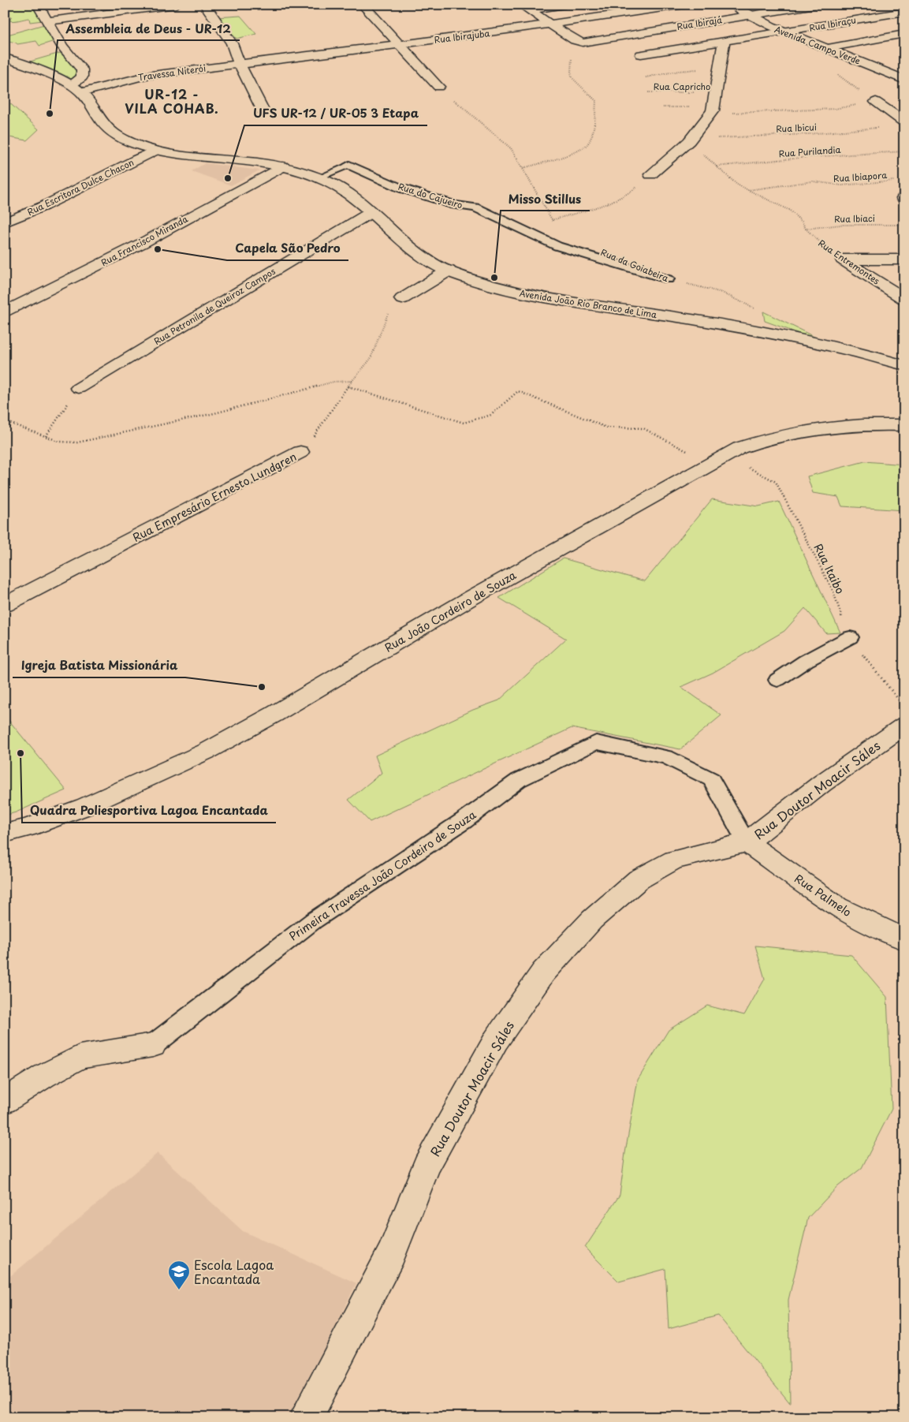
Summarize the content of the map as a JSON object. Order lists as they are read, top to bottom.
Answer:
{
  "streets": {
    "street": [
      "Rua Ibirajá",
      "Rua Ibiraçu",
      "Rua Ibirajuba",
      "Avenida Campo Verde",
      "Travessa Niterói",
      "Rua Escritora Dulce Chacon",
      "Rua do Cajueiro",
      "Rua Francisco Miranda",
      "Rua Entremontes",
      "Avenida João Rio Branco de Lima",
      "Rua Petronila de Queiroz Campos",
      "Rua Empresário Ernesto Lundgren",
      "Rua João Cordeiro de Souza",
      "Rua Doutor Moacir Sáles",
      "Primeira Travessa João Cordeiro de Souza",
      "Rua Palmelo"
    ],
    "path": [
      "Rua Capricho",
      "Rua Ibicui",
      "Rua Purilandia",
      "Rua Ibiapora",
      "Rua Ibiaci",
      "Rua da Goiabeira",
      "Rua Itaibo"
    ]
  },
  "crossings": [
    ["Rua Ibirajá", "Avenida Campo Verde"],
    ["Rua Ibiraçu", "Avenida Campo Verde"],
    ["Rua Ibirajuba", "Travessa Niterói"],
    ["Travessa Niterói", "Avenida João Rio Branco de Lima"],
    ["Rua Ibicui", "Rua Entremontes"],
    ["Rua Purilandia", "Rua Entremontes"],
    ["Rua Ibiapora", "Rua Entremontes"],
    ["Rua Escritora Dulce Chacon", "Avenida João Rio Branco de Lima"],
    ["Rua do Cajueiro", "Rua da Goiabeira"],
    ["Rua Ibiaci", "Rua Entremontes"],
    ["Rua Francisco Miranda", "Avenida João Rio Branco de Lima"],
    ["Avenida João Rio Branco de Lima", "Rua Petronila de Queiroz Campos"],
    ["Rua Empresário Ernesto Lundgren", "Rua Itaibo"],
    ["Rua Itaibo", "Rua João Cordeiro de Souza"],
    ["Rua Doutor Moacir Sáles", "Primeira Travessa João Cordeiro de Souza"],
    ["Rua Doutor Moacir Sáles", "Rua Palmelo"],
    ["Primeira Travessa João Cordeiro de Souza", "Rua Palmelo"]
  ],
  "districts": ["UR-12 - VILA COHAB."],
  "places": {
    "other": [
      "Assembleia de Deus - UR-12",
      "UFS UR-12 / UR-05 3 Etapa",
      "Capela São Pedro",
      "Misso Stillus",
      "Igreja Batista Missionária",
      "Quadra Poliesportiva Lagoa Encantada"
    ],
    "school or university": ["Escola Lagoa Encantada"]
  }
}
